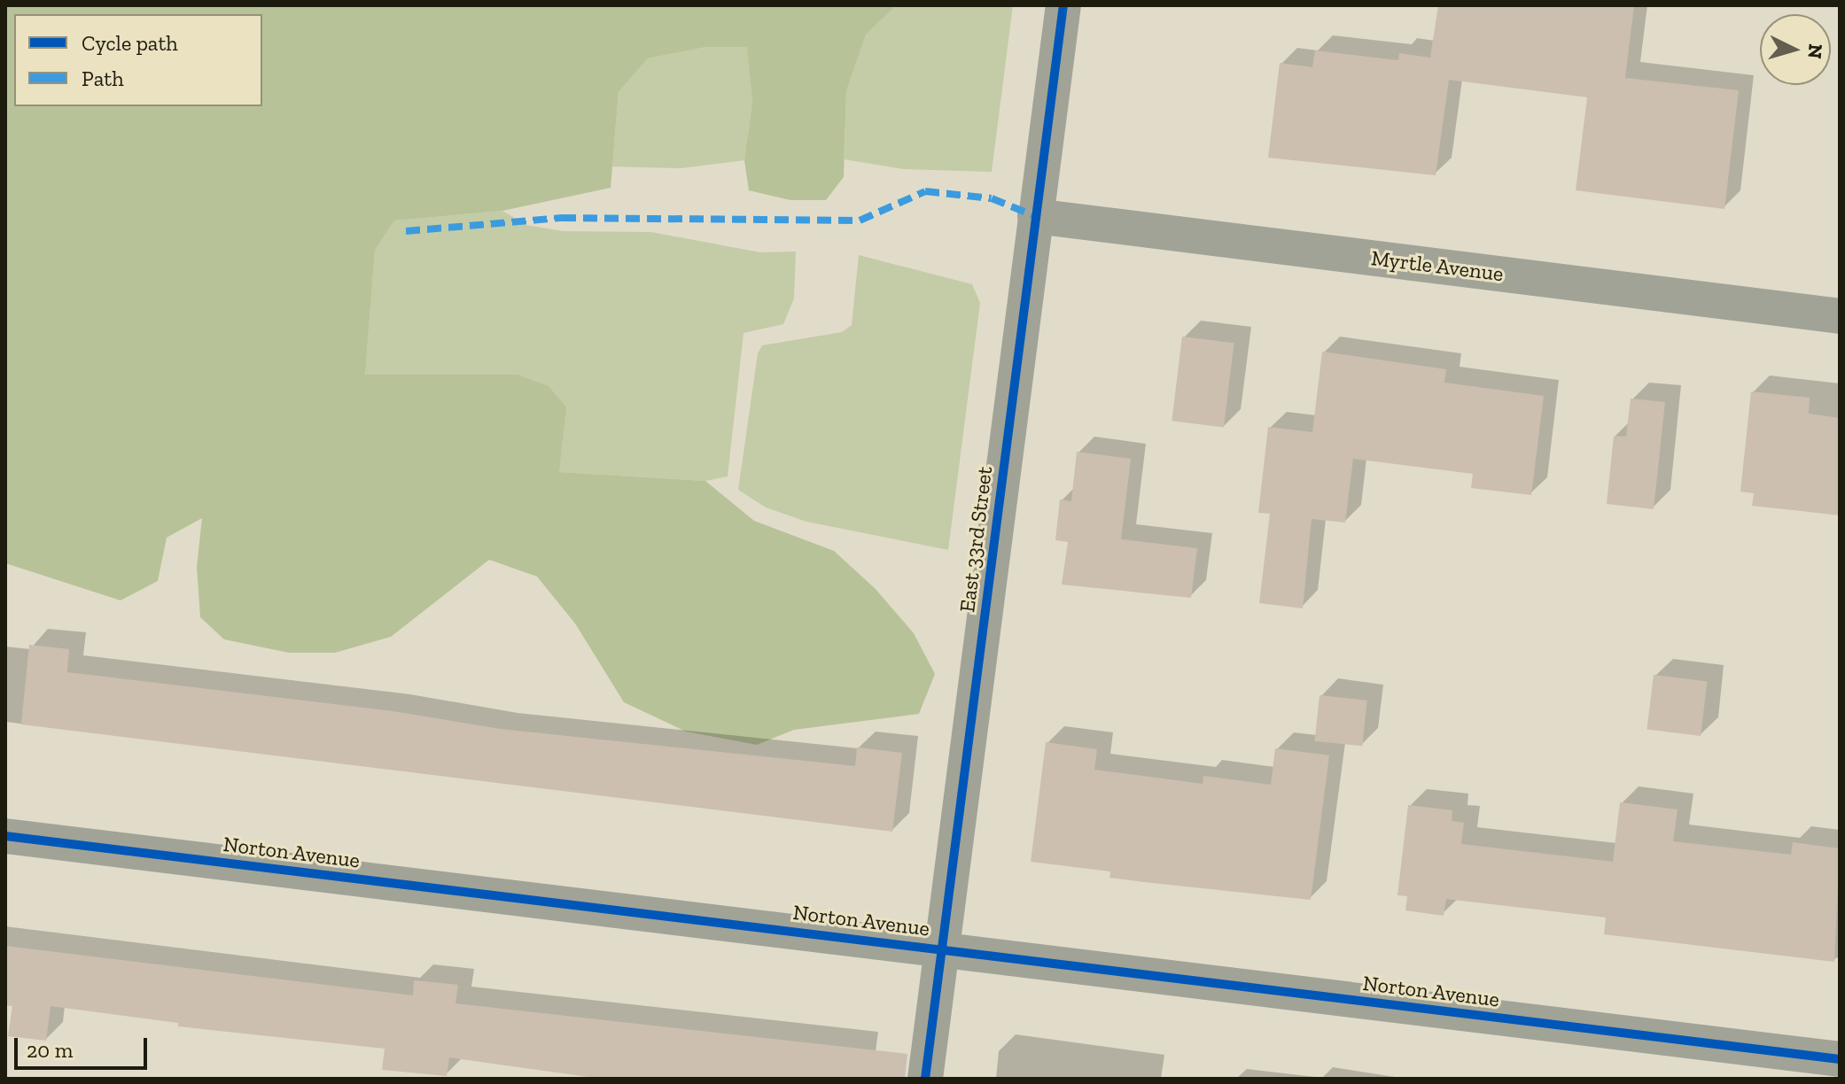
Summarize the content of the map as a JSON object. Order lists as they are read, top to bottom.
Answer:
{
  "streets": {
    "street": ["Myrtle Avenue", "East 33rd Street", "Norton Avenue"]
  },
  "crossings": [
    ["Myrtle Avenue", "East 33rd Street"],
    ["East 33rd Street", "Norton Avenue"]
  ],
  "legend": ["Cycle path", "Path"],
  "scale_bar": "20 m",
  "north": "right"
}
